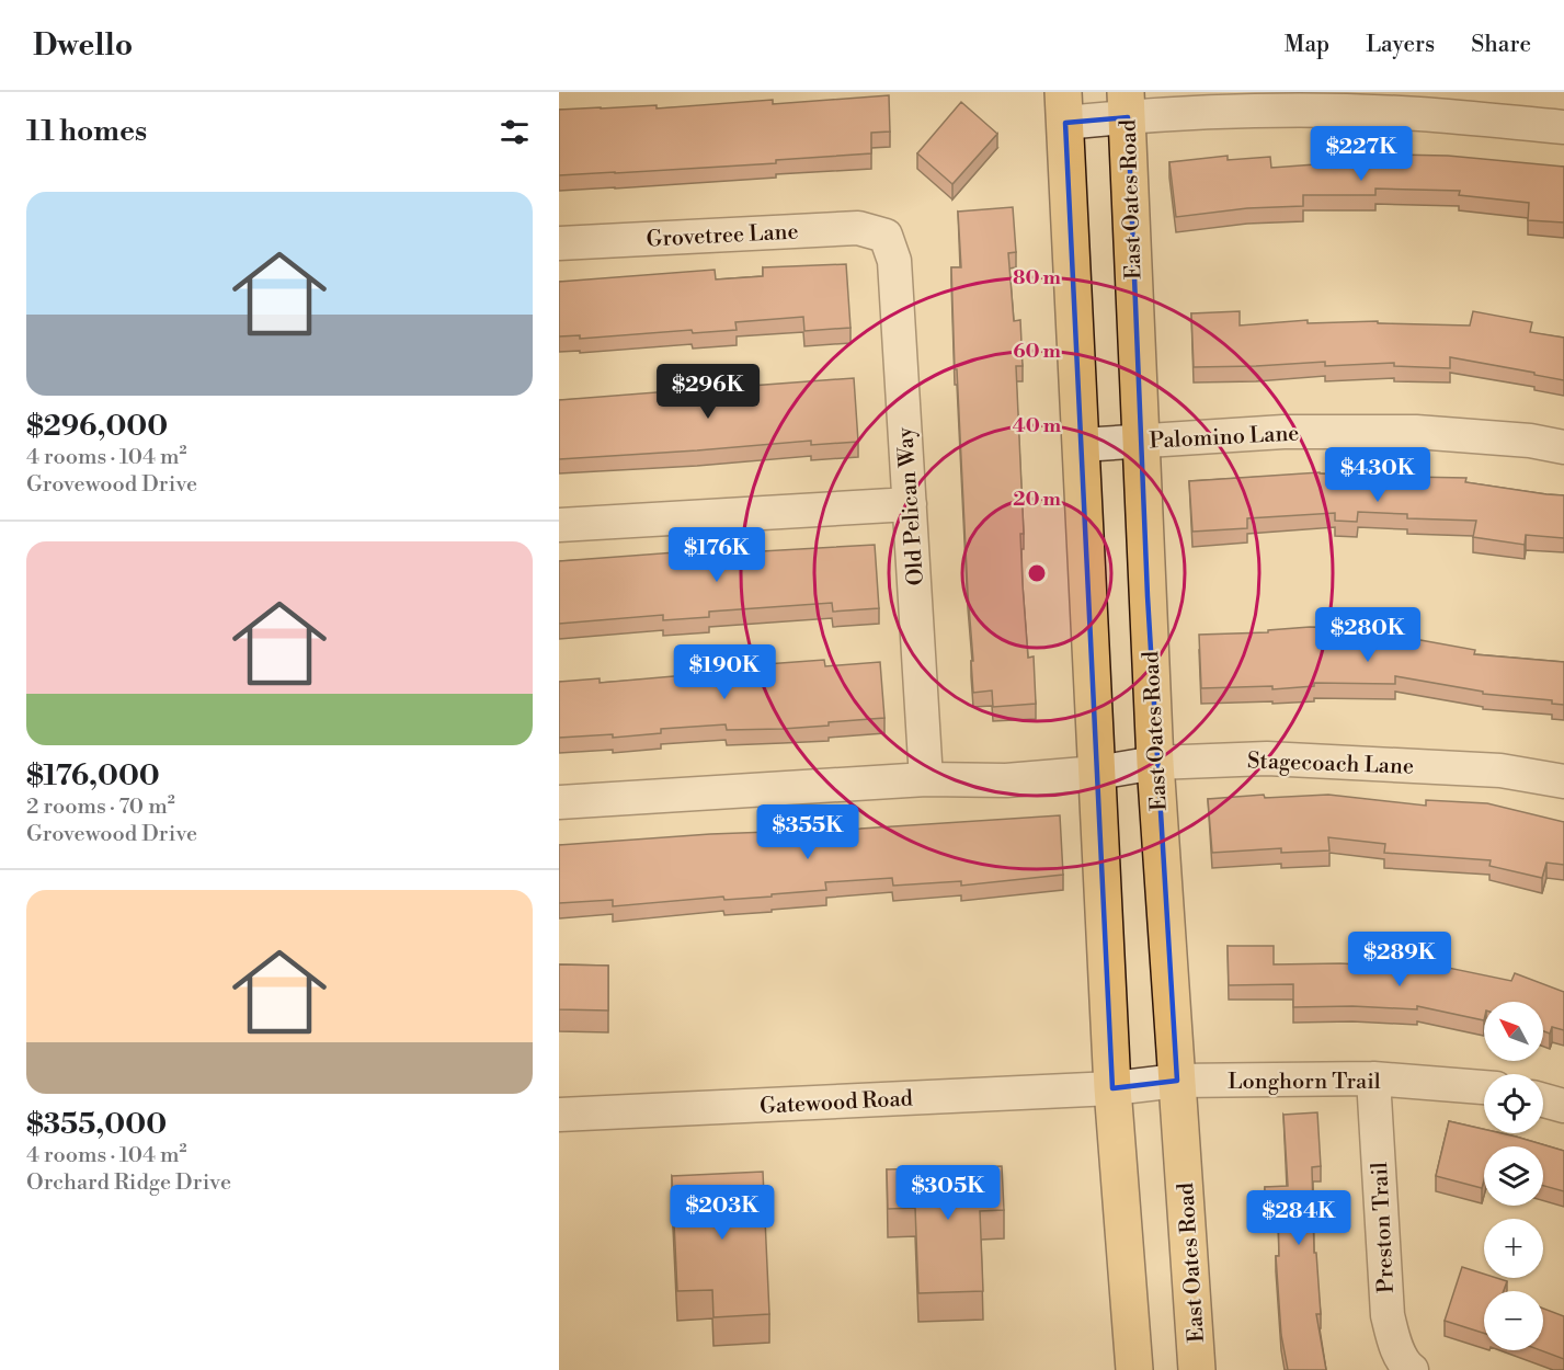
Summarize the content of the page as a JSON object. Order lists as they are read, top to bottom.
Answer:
{
  "streets": {
    "main road": ["East Oates Road"],
    "street": [
      "Grovetree Lane",
      "Palomino Lane",
      "Old Pelican Way",
      "Stagecoach Lane",
      "Longhorn Trail",
      "Gatewood Road",
      "Preston Trail"
    ]
  },
  "crossings": [
    ["East Oates Road", "Palomino Lane"],
    ["East Oates Road", "Stagecoach Lane"],
    ["East Oates Road", "Longhorn Trail"],
    ["Grovetree Lane", "Old Pelican Way"],
    ["Old Pelican Way", "Stagecoach Lane"],
    ["Longhorn Trail", "Gatewood Road"],
    ["Longhorn Trail", "Preston Trail"]
  ],
  "north": "top left",
  "page": {
    "header": "Dwello",
    "nav": ["Map", "Layers", "Share"],
    "heading": "11 homes",
    "price": [
      "$227K",
      "$296K",
      "$430K",
      "$176K",
      "$280K",
      "$190K",
      "$355K",
      "$289K",
      "$305K",
      "$203K",
      "$284K"
    ],
    "list": [
      {
        "name": "$296,000",
        "note": "4 rooms · 104 m² · Grovewood Drive"
      },
      {
        "name": "$176,000",
        "note": "2 rooms · 70 m² · Grovewood Drive"
      },
      {
        "name": "$355,000",
        "note": "4 rooms · 104 m² · Orchard Ridge Drive"
      }
    ],
    "map_buttons": ["+", "−"]
  },
  "rings": [
    "80 m",
    "60 m",
    "40 m",
    "20 m"
  ]
}
